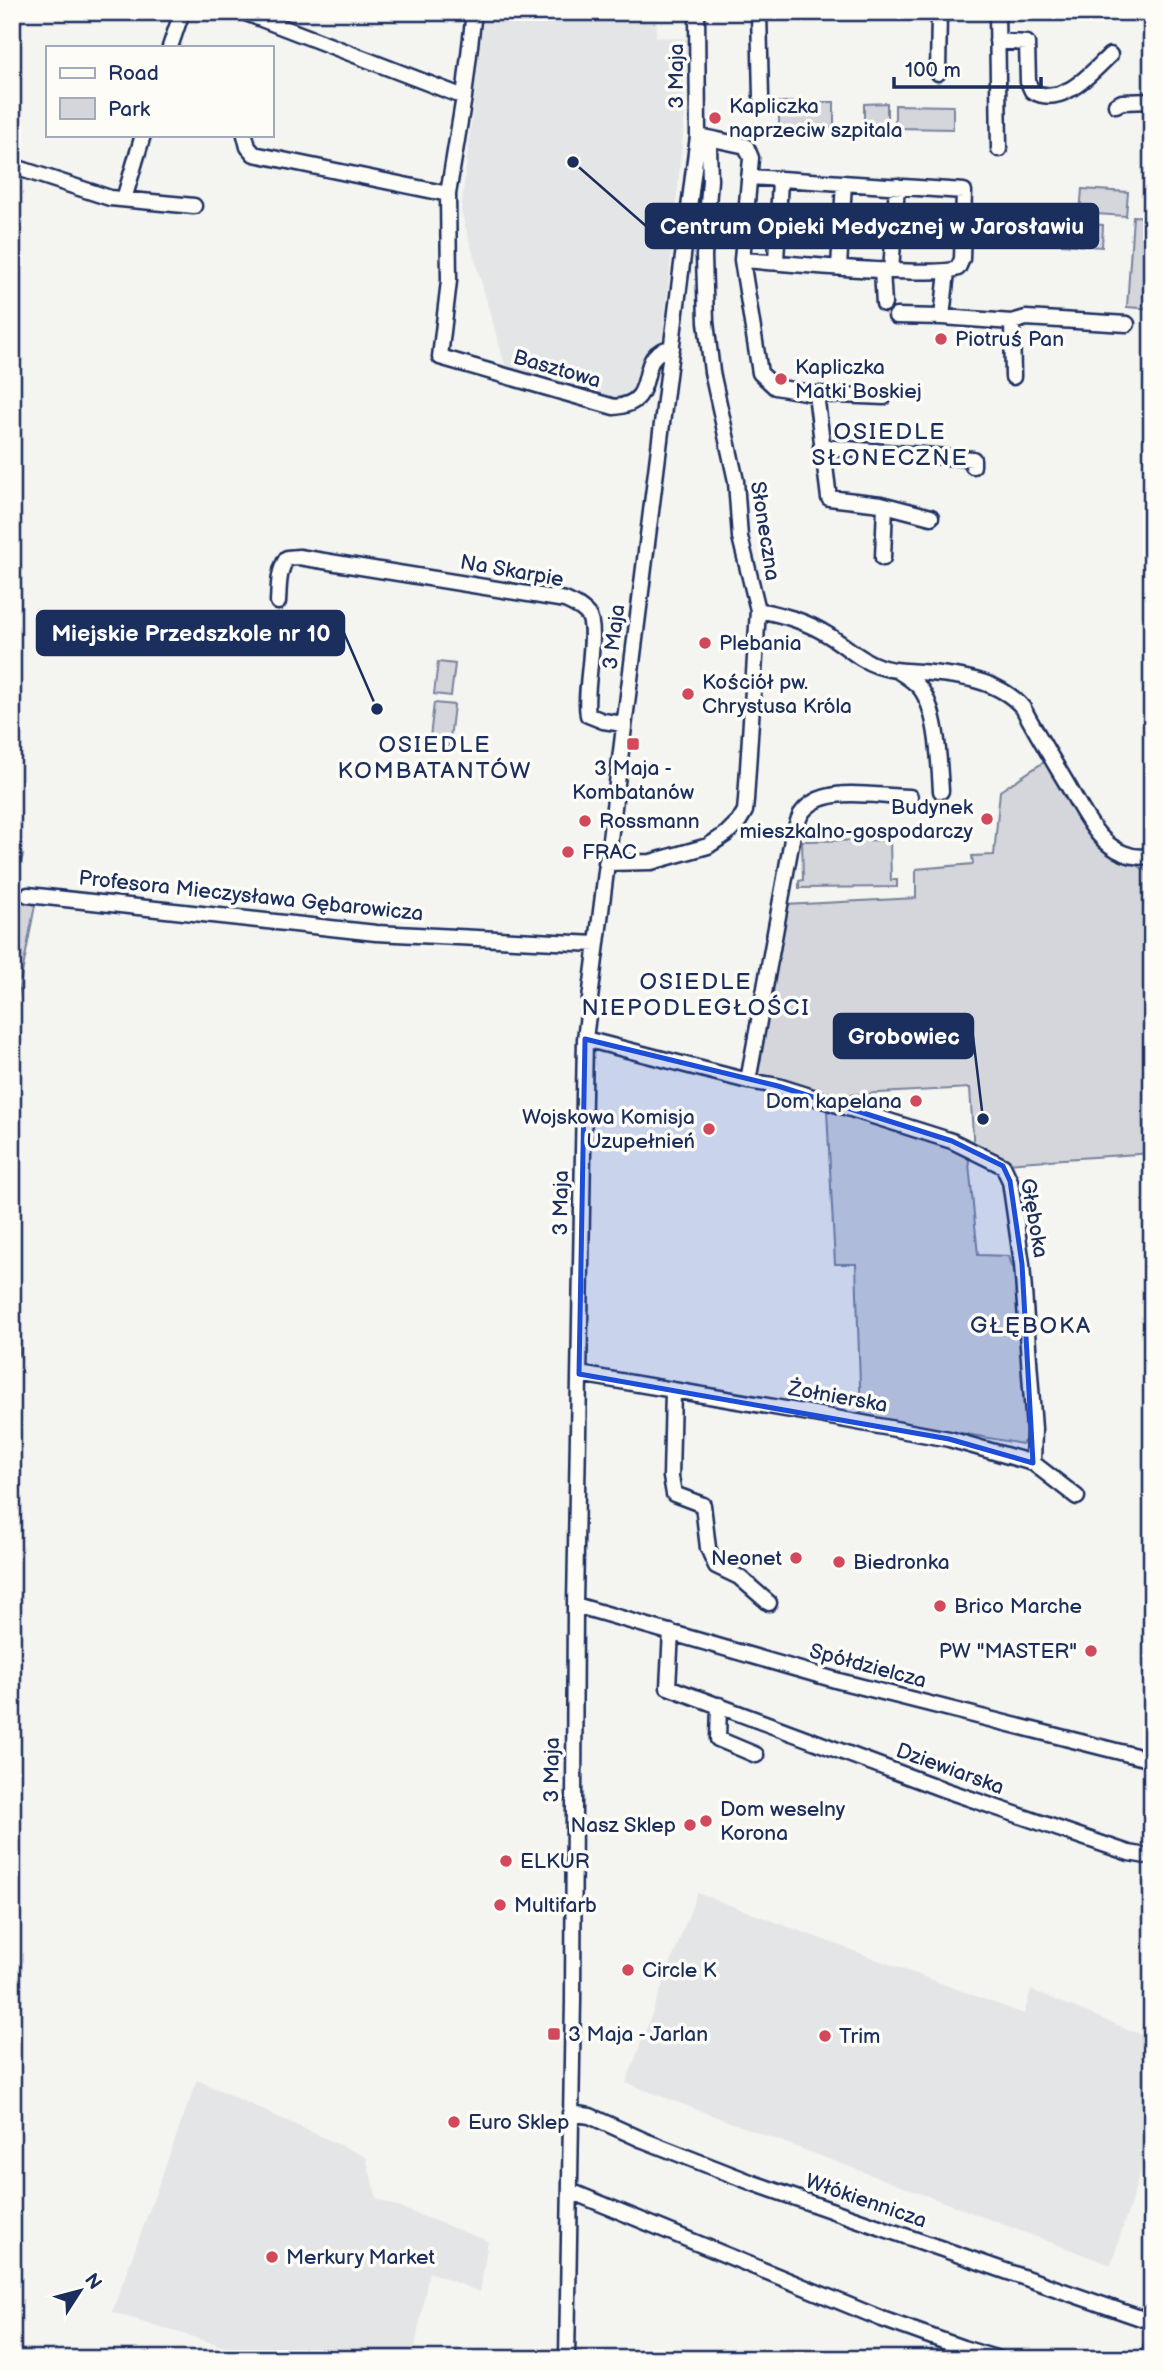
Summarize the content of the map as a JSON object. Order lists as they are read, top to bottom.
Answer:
{
  "streets": {
    "street": [
      "3 Maja",
      "Basztowa",
      "Słoneczna",
      "Na Skarpie",
      "Profesora Mieczysława Gębarowicza",
      "Głęboka",
      "Żołnierska",
      "Spółdzielcza",
      "Dziewiarska",
      "Włókiennicza"
    ]
  },
  "crossings": [
    ["3 Maja", "Basztowa"],
    ["3 Maja", "Słoneczna"],
    ["3 Maja", "Na Skarpie"],
    ["3 Maja", "Profesora Mieczysława Gębarowicza"],
    ["3 Maja", "Głęboka"],
    ["3 Maja", "Żołnierska"],
    ["3 Maja", "Spółdzielcza"],
    ["3 Maja", "Włókiennicza"],
    ["Głęboka", "Żołnierska"],
    ["Spółdzielcza", "Dziewiarska"]
  ],
  "districts": [
    "OSIEDLE SŁONECZNE",
    "OSIEDLE KOMBATANTÓW",
    "OSIEDLE NIEPODLEGŁOŚCI",
    "GŁĘBOKA"
  ],
  "places": {
    "other": [
      "Kapliczka naprzeciw szpitala",
      "Centrum Opieki Medycznej w Jarosławiu",
      "Piotruś Pan",
      "Kapliczka Matki Boskiej",
      "Plebania",
      "Kościół pw. Chrystusa Króla",
      "Miejskie Przedszkole nr 10",
      "Budynek mieszkalno-gospodarczy",
      "Rossmann",
      "FRAC",
      "Dom kapelana",
      "Grobowiec",
      "Wojskowa Komisja Uzupełnień",
      "Neonet",
      "Biedronka",
      "Brico Marche",
      "PW \"MASTER\"",
      "Dom weselny Korona",
      "Nasz Sklep",
      "ELKUR",
      "Multifarb",
      "Circle K",
      "Trim",
      "Euro Sklep",
      "Merkury Market"
    ],
    "transit": ["3 Maja - Kombatanów", "3 Maja - Jarlan"]
  },
  "legend": ["Road", "Park"],
  "scale_bar": "100 m",
  "north": "top right"
}
